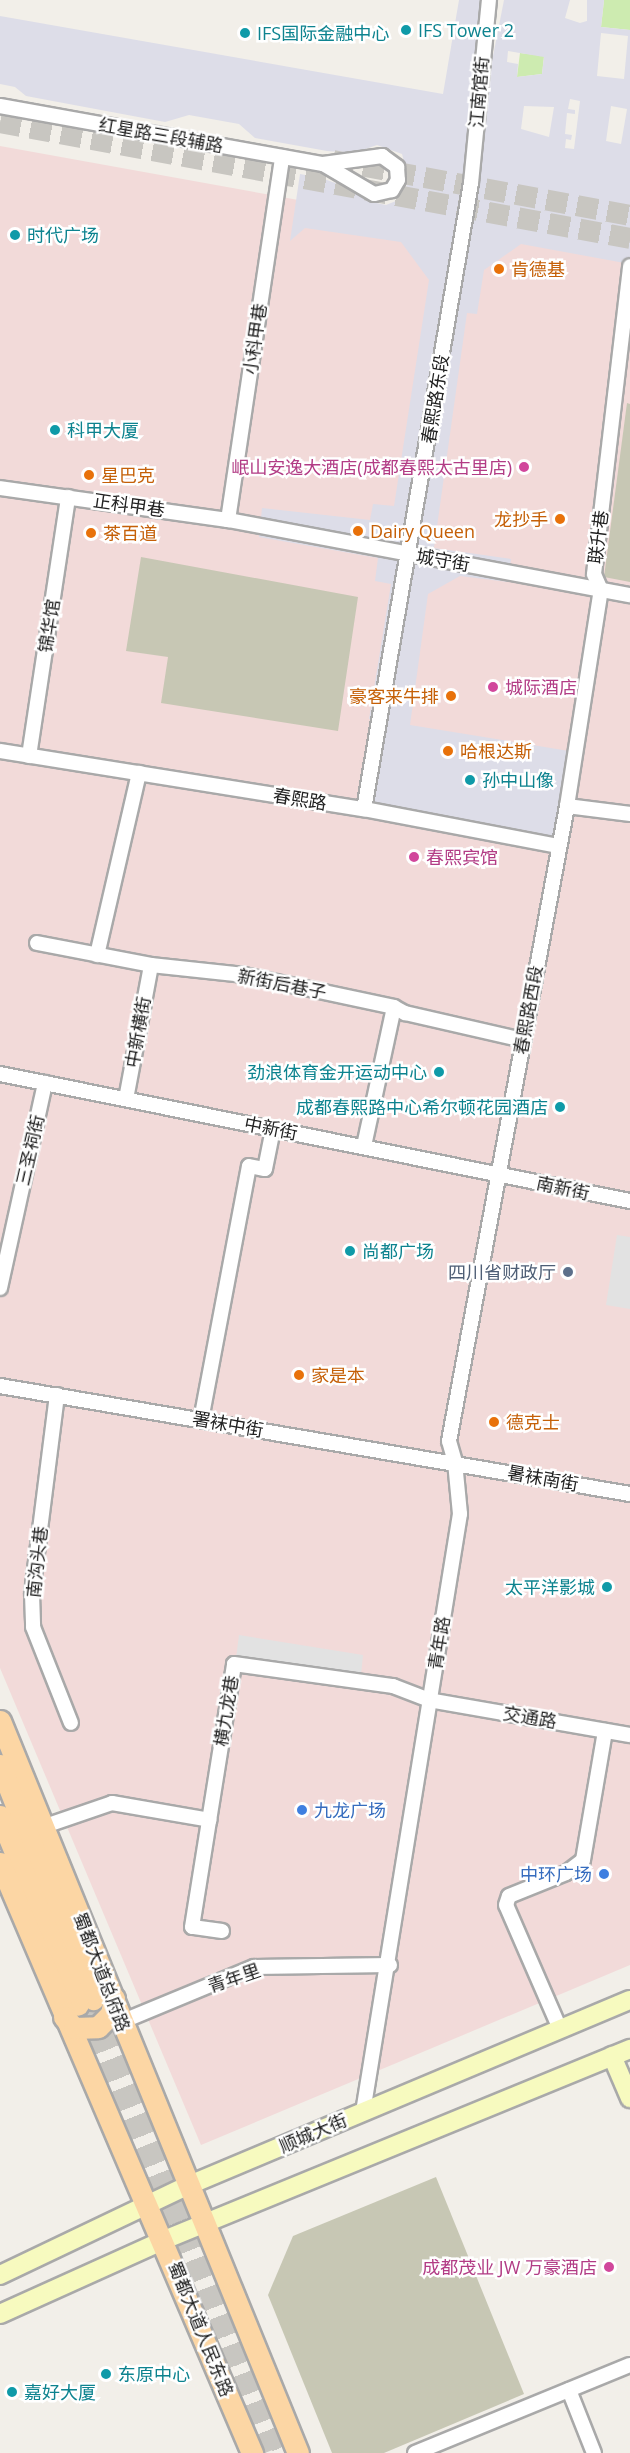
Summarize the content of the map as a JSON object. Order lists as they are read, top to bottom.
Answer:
{
  "streets": {
    "main road": ["蜀都大道总府路", "顺城大街", "蜀都大道人民东路"],
    "street": [
      "江南馆街",
      "红星路三段辅路",
      "小科甲巷",
      "春熙路东段",
      "正科甲巷",
      "联升巷",
      "城守街",
      "锦华馆",
      "春熙路",
      "新街后巷子",
      "春熙路西段",
      "中新横街",
      "中新街",
      "三圣祠街",
      "南新街",
      "署袜中街",
      "暑袜南街",
      "南沟头巷",
      "青年路",
      "横九龙巷",
      "交通路",
      "青年里"
    ]
  },
  "crossings": [
    ["江南馆街", "春熙路东段"],
    ["红星路三段辅路", "小科甲巷"],
    ["小科甲巷", "正科甲巷"],
    ["春熙路东段", "城守街"],
    ["春熙路东段", "春熙路"],
    ["正科甲巷", "城守街"],
    ["正科甲巷", "锦华馆"],
    ["联升巷", "城守街"],
    ["锦华馆", "春熙路"],
    ["春熙路", "春熙路西段"],
    ["新街后巷子", "春熙路西段"],
    ["新街后巷子", "中新横街"],
    ["春熙路西段", "中新街"],
    ["春熙路西段", "南新街"],
    ["春熙路西段", "青年路"],
    ["中新横街", "中新街"],
    ["中新街", "三圣祠街"],
    ["中新街", "南新街"],
    ["中新街", "青年路"],
    ["南新街", "青年路"],
    ["署袜中街", "暑袜南街"],
    ["署袜中街", "南沟头巷"],
    ["署袜中街", "青年路"],
    ["暑袜南街", "青年路"],
    ["青年路", "横九龙巷"],
    ["青年路", "交通路"],
    ["青年路", "青年里"],
    ["青年路", "顺城大街"],
    ["横九龙巷", "交通路"],
    ["蜀都大道总府路", "青年里"],
    ["蜀都大道总府路", "顺城大街"],
    ["蜀都大道总府路", "蜀都大道人民东路"],
    ["顺城大街", "蜀都大道人民东路"]
  ],
  "places": [
    "IFS Tower 2",
    "IFS国际金融中心",
    "时代广场",
    "肯德基",
    "科甲大厦",
    "岷山安逸大酒店(成都春熙太古里店)",
    "星巴克",
    "龙抄手",
    "Dairy Queen",
    "茶百道",
    "城际酒店",
    "豪客来牛排",
    "哈根达斯",
    "孙中山像",
    "春熙宾馆",
    "劲浪体育金开运动中心",
    "成都春熙路中心希尔顿花园酒店",
    "尚都广场",
    "四川省财政厅",
    "家是本",
    "德克士",
    "太平洋影城",
    "九龙广场",
    "中环广场",
    "成都茂业 JW 万豪酒店",
    "东原中心",
    "嘉好大厦"
  ]
}
